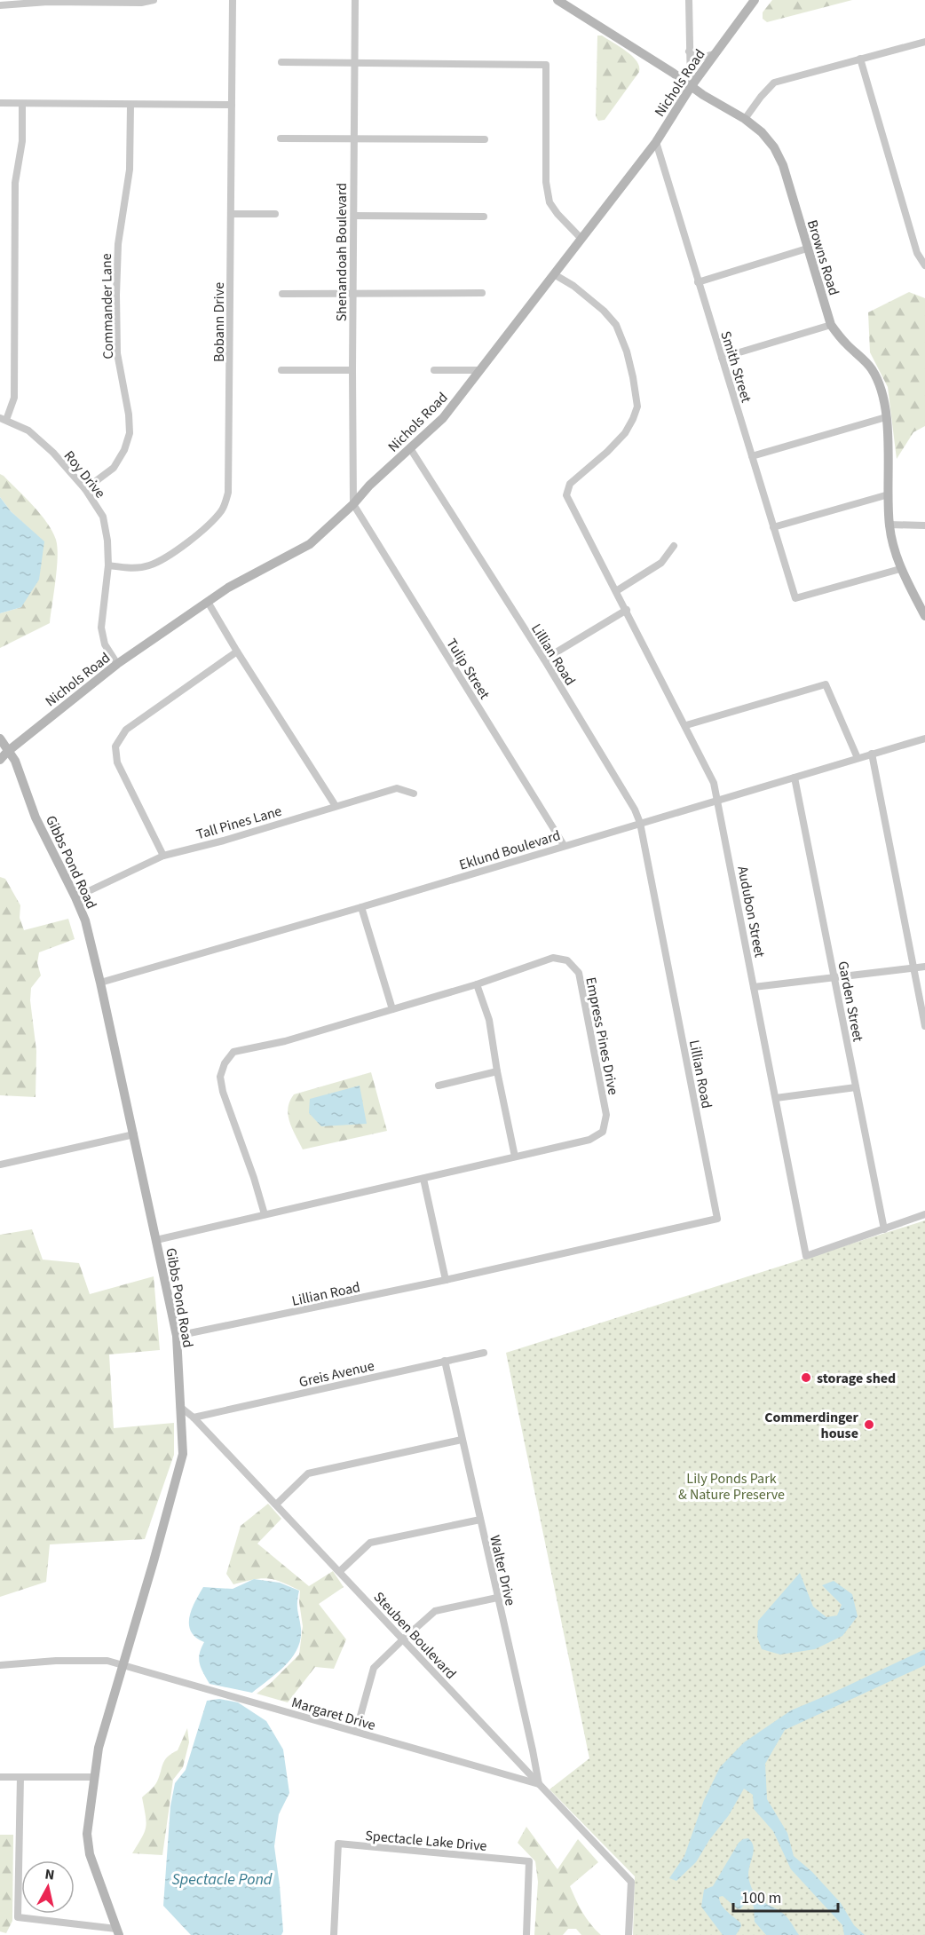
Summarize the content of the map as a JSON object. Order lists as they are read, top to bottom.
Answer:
{
  "streets": {
    "street": [
      "Nichols Road",
      "Shenandoah Boulevard",
      "Browns Road",
      "Commander Lane",
      "Bobann Drive",
      "Smith Street",
      "Roy Drive",
      "Lillian Road",
      "Tulip Street",
      "Tall Pines Lane",
      "Eklund Boulevard",
      "Gibbs Pond Road",
      "Audubon Street",
      "Garden Street",
      "Empress Pines Drive",
      "Greis Avenue",
      "Walter Drive",
      "Steuben Boulevard",
      "Margaret Drive",
      "Spectacle Lake Drive"
    ]
  },
  "crossings": [
    ["Nichols Road", "Shenandoah Boulevard"],
    ["Nichols Road", "Browns Road"],
    ["Nichols Road", "Smith Street"],
    ["Nichols Road", "Roy Drive"],
    ["Nichols Road", "Lillian Road"],
    ["Nichols Road", "Tulip Street"],
    ["Nichols Road", "Gibbs Pond Road"],
    ["Nichols Road", "Audubon Street"],
    ["Shenandoah Boulevard", "Tulip Street"],
    ["Browns Road", "Smith Street"],
    ["Commander Lane", "Roy Drive"],
    ["Bobann Drive", "Roy Drive"],
    ["Lillian Road", "Eklund Boulevard"],
    ["Lillian Road", "Gibbs Pond Road"],
    ["Tulip Street", "Eklund Boulevard"],
    ["Tall Pines Lane", "Gibbs Pond Road"],
    ["Eklund Boulevard", "Gibbs Pond Road"],
    ["Eklund Boulevard", "Audubon Street"],
    ["Eklund Boulevard", "Garden Street"],
    ["Gibbs Pond Road", "Empress Pines Drive"],
    ["Gibbs Pond Road", "Steuben Boulevard"],
    ["Gibbs Pond Road", "Margaret Drive"],
    ["Audubon Street", "Garden Street"],
    ["Greis Avenue", "Walter Drive"],
    ["Greis Avenue", "Steuben Boulevard"],
    ["Walter Drive", "Steuben Boulevard"],
    ["Walter Drive", "Margaret Drive"],
    ["Steuben Boulevard", "Margaret Drive"]
  ],
  "water": ["Spectacle Pond"],
  "parks": ["Lily Ponds Park & Nature Preserve"],
  "places": ["storage shed", "Commerdinger house"],
  "scale_bar": "100 m",
  "north": "top"
}
